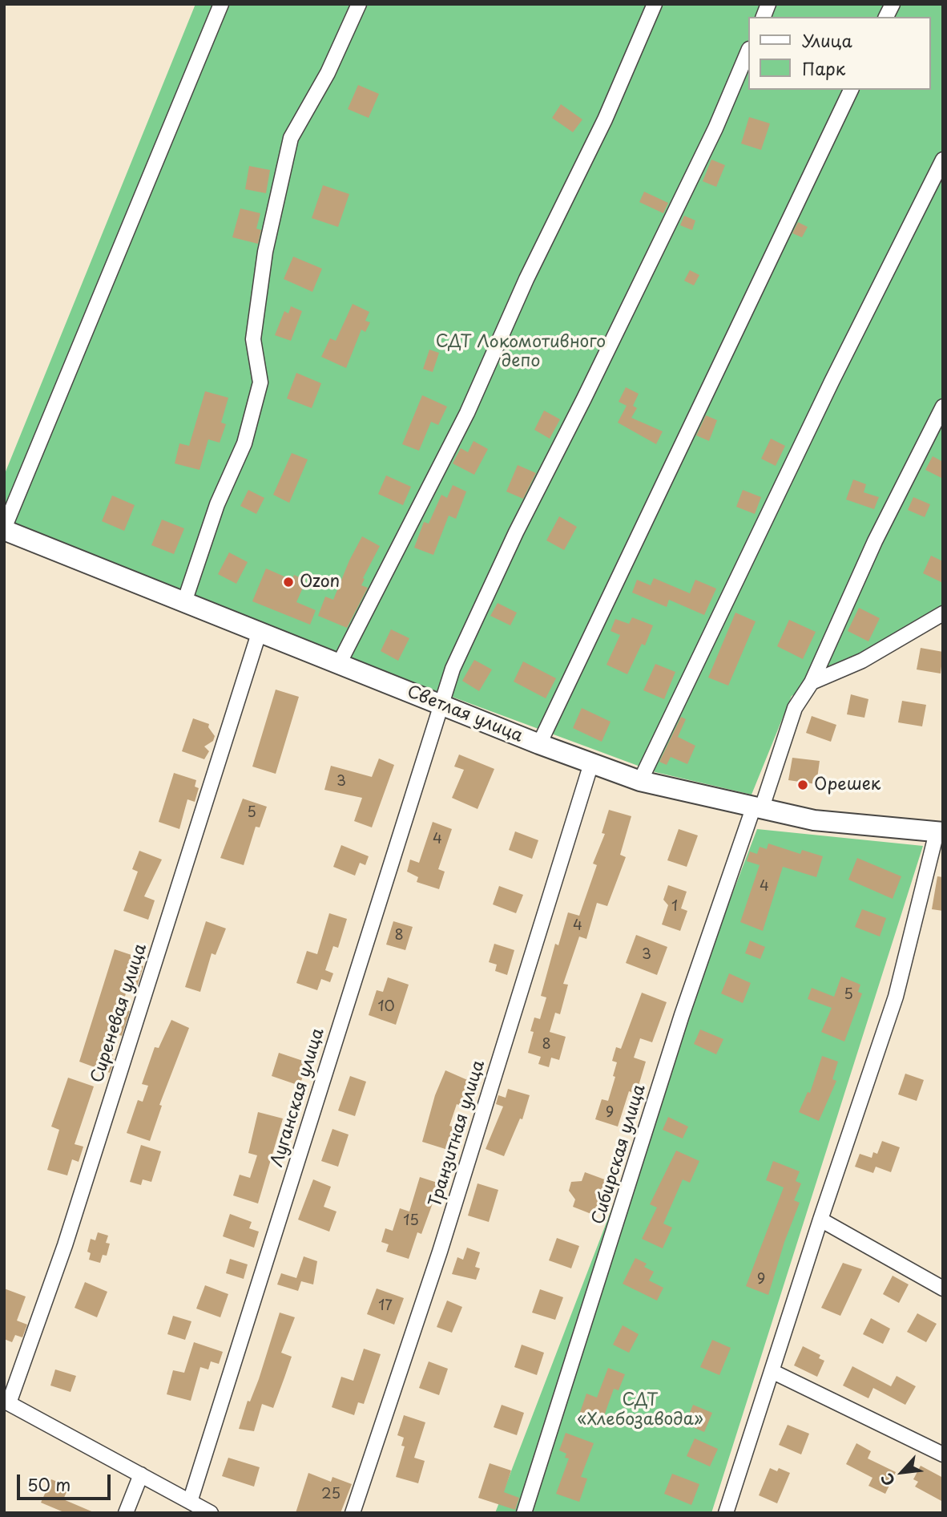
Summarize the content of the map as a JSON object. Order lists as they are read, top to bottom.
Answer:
{
  "streets": {
    "street": [
      "Светлая улица",
      "Сиреневая улица",
      "Луганская улица",
      "Транзитная улица",
      "Сибирская улица"
    ]
  },
  "crossings": [
    ["Светлая улица", "Сиреневая улица"],
    ["Светлая улица", "Луганская улица"],
    ["Светлая улица", "Транзитная улица"],
    ["Светлая улица", "Сибирская улица"]
  ],
  "parks": ["СДТ Локомотивного депо", "СДТ «Хлебозавода»"],
  "places": ["Ozon", "Орешек"],
  "house_numbers": [
    "3",
    "5",
    "4",
    "4",
    "1",
    "4",
    "8",
    "3",
    "5",
    "10",
    "8",
    "9",
    "15",
    "9",
    "17",
    "25"
  ],
  "legend": ["Улица", "Парк"],
  "scale_bar": "50 m",
  "north": "bottom left"
}
